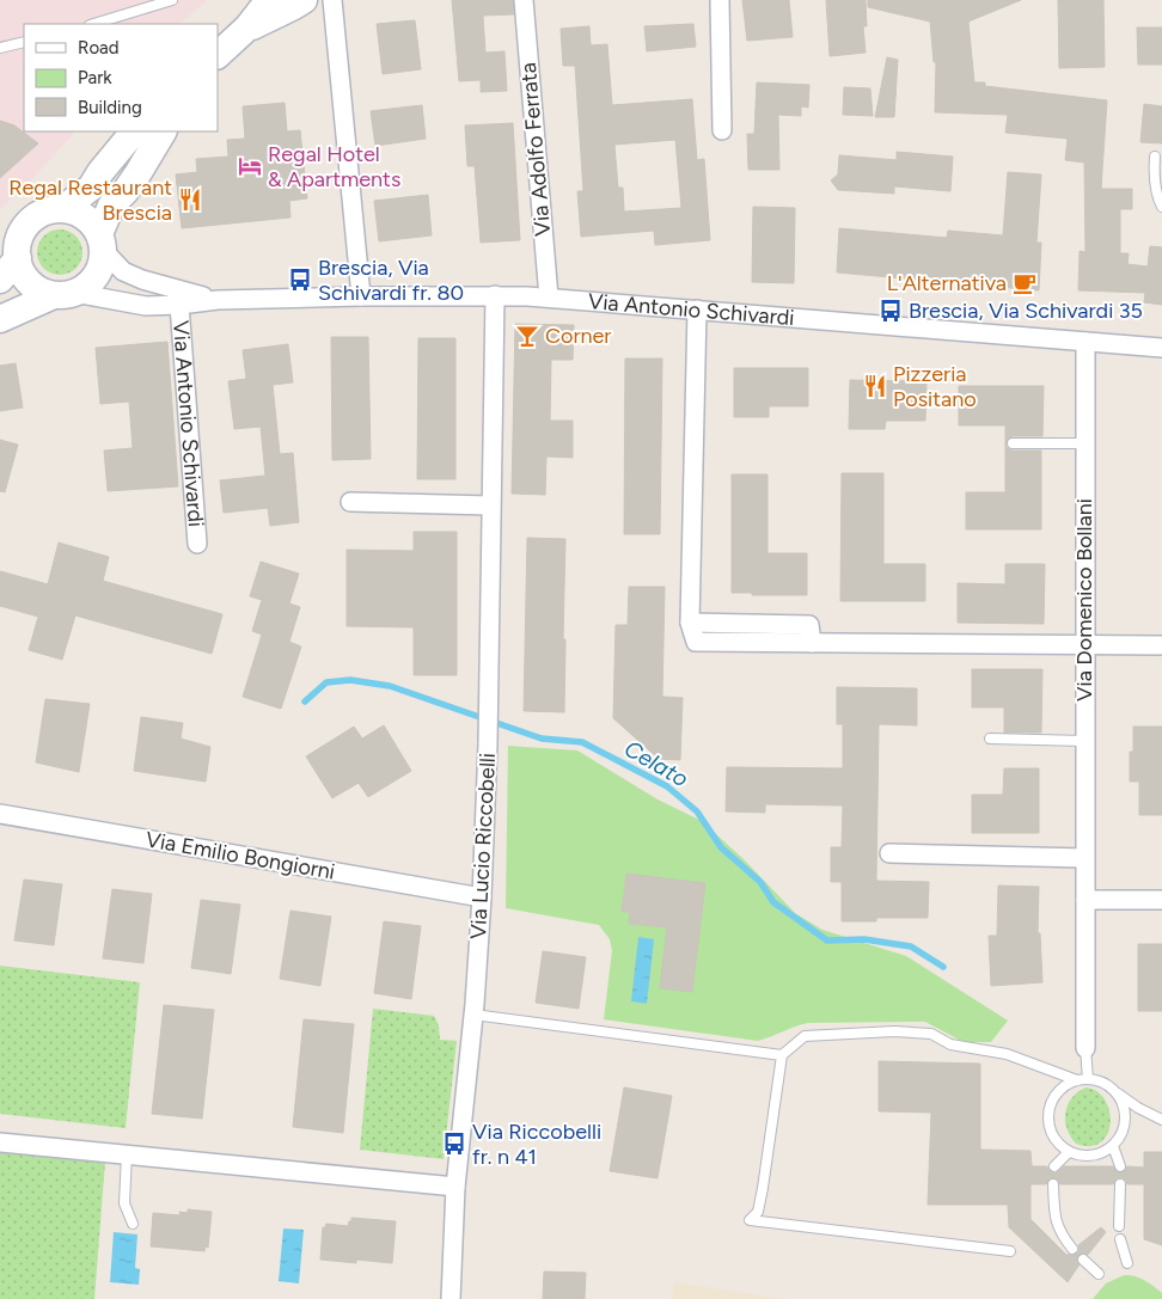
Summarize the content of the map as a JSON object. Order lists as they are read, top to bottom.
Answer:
{
  "streets": {
    "street": [
      "Via Adolfo Ferrata",
      "Via Antonio Schivardi",
      "Via Domenico Bollani",
      "Via Lucio Riccobelli",
      "Via Emilio Bongiorni"
    ]
  },
  "crossings": [
    ["Via Adolfo Ferrata", "Via Antonio Schivardi"],
    ["Via Antonio Schivardi", "Via Domenico Bollani"],
    ["Via Antonio Schivardi", "Via Lucio Riccobelli"],
    ["Via Lucio Riccobelli", "Via Emilio Bongiorni"]
  ],
  "water": ["Celato"],
  "places": {
    "hotel": ["Regal Hotel & Apartments"],
    "restaurant": ["Regal Restaurant Brescia", "Pizzeria Positano"],
    "bus stop": ["Brescia, Via Schivardi fr. 80", "Brescia, Via Schivardi 35", "Via Riccobelli fr. n 41"],
    "cafe": ["L'Alternativa"],
    "bar": ["Corner"]
  },
  "legend": ["Road", "Park", "Building"]
}
